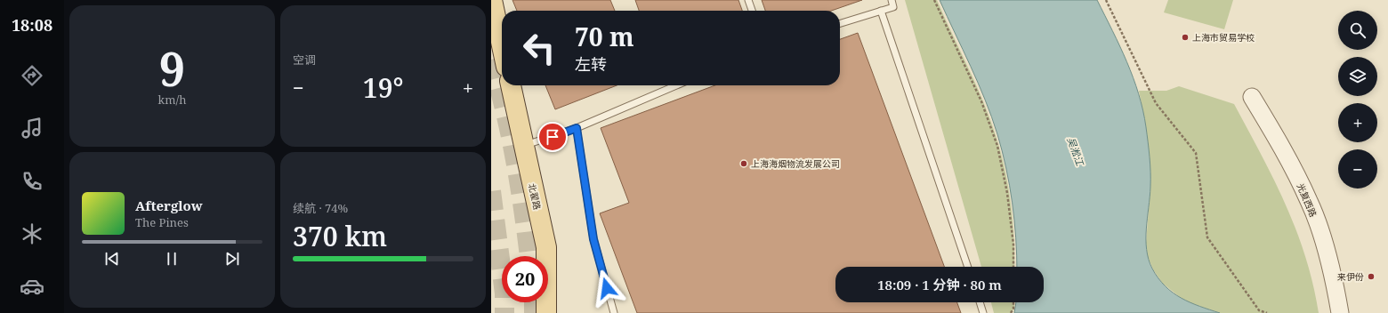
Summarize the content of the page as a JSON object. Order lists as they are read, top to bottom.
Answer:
{
  "streets": {
    "main road": ["北翟路"],
    "street": ["光复西路"]
  },
  "water": ["吴淞江"],
  "places": ["上海市贸易学校", "上海海烟物流发展公司", "来伊份"],
  "page": {
    "tabs": "18:08",
    "tile": [
      ["9", "km/h"],
      "空调",
      ["续航 · 74%", "370 km"]
    ],
    "map_buttons": ["+", "−"],
    "turn": ["70 m", "左转"],
    "heat": ["−", "19°", "+"],
    "song": ["Afterglow", "The Pines"],
    "limit": "20",
    "trip": "18:09 · 1 分钟 · 80 m"
  }
}
